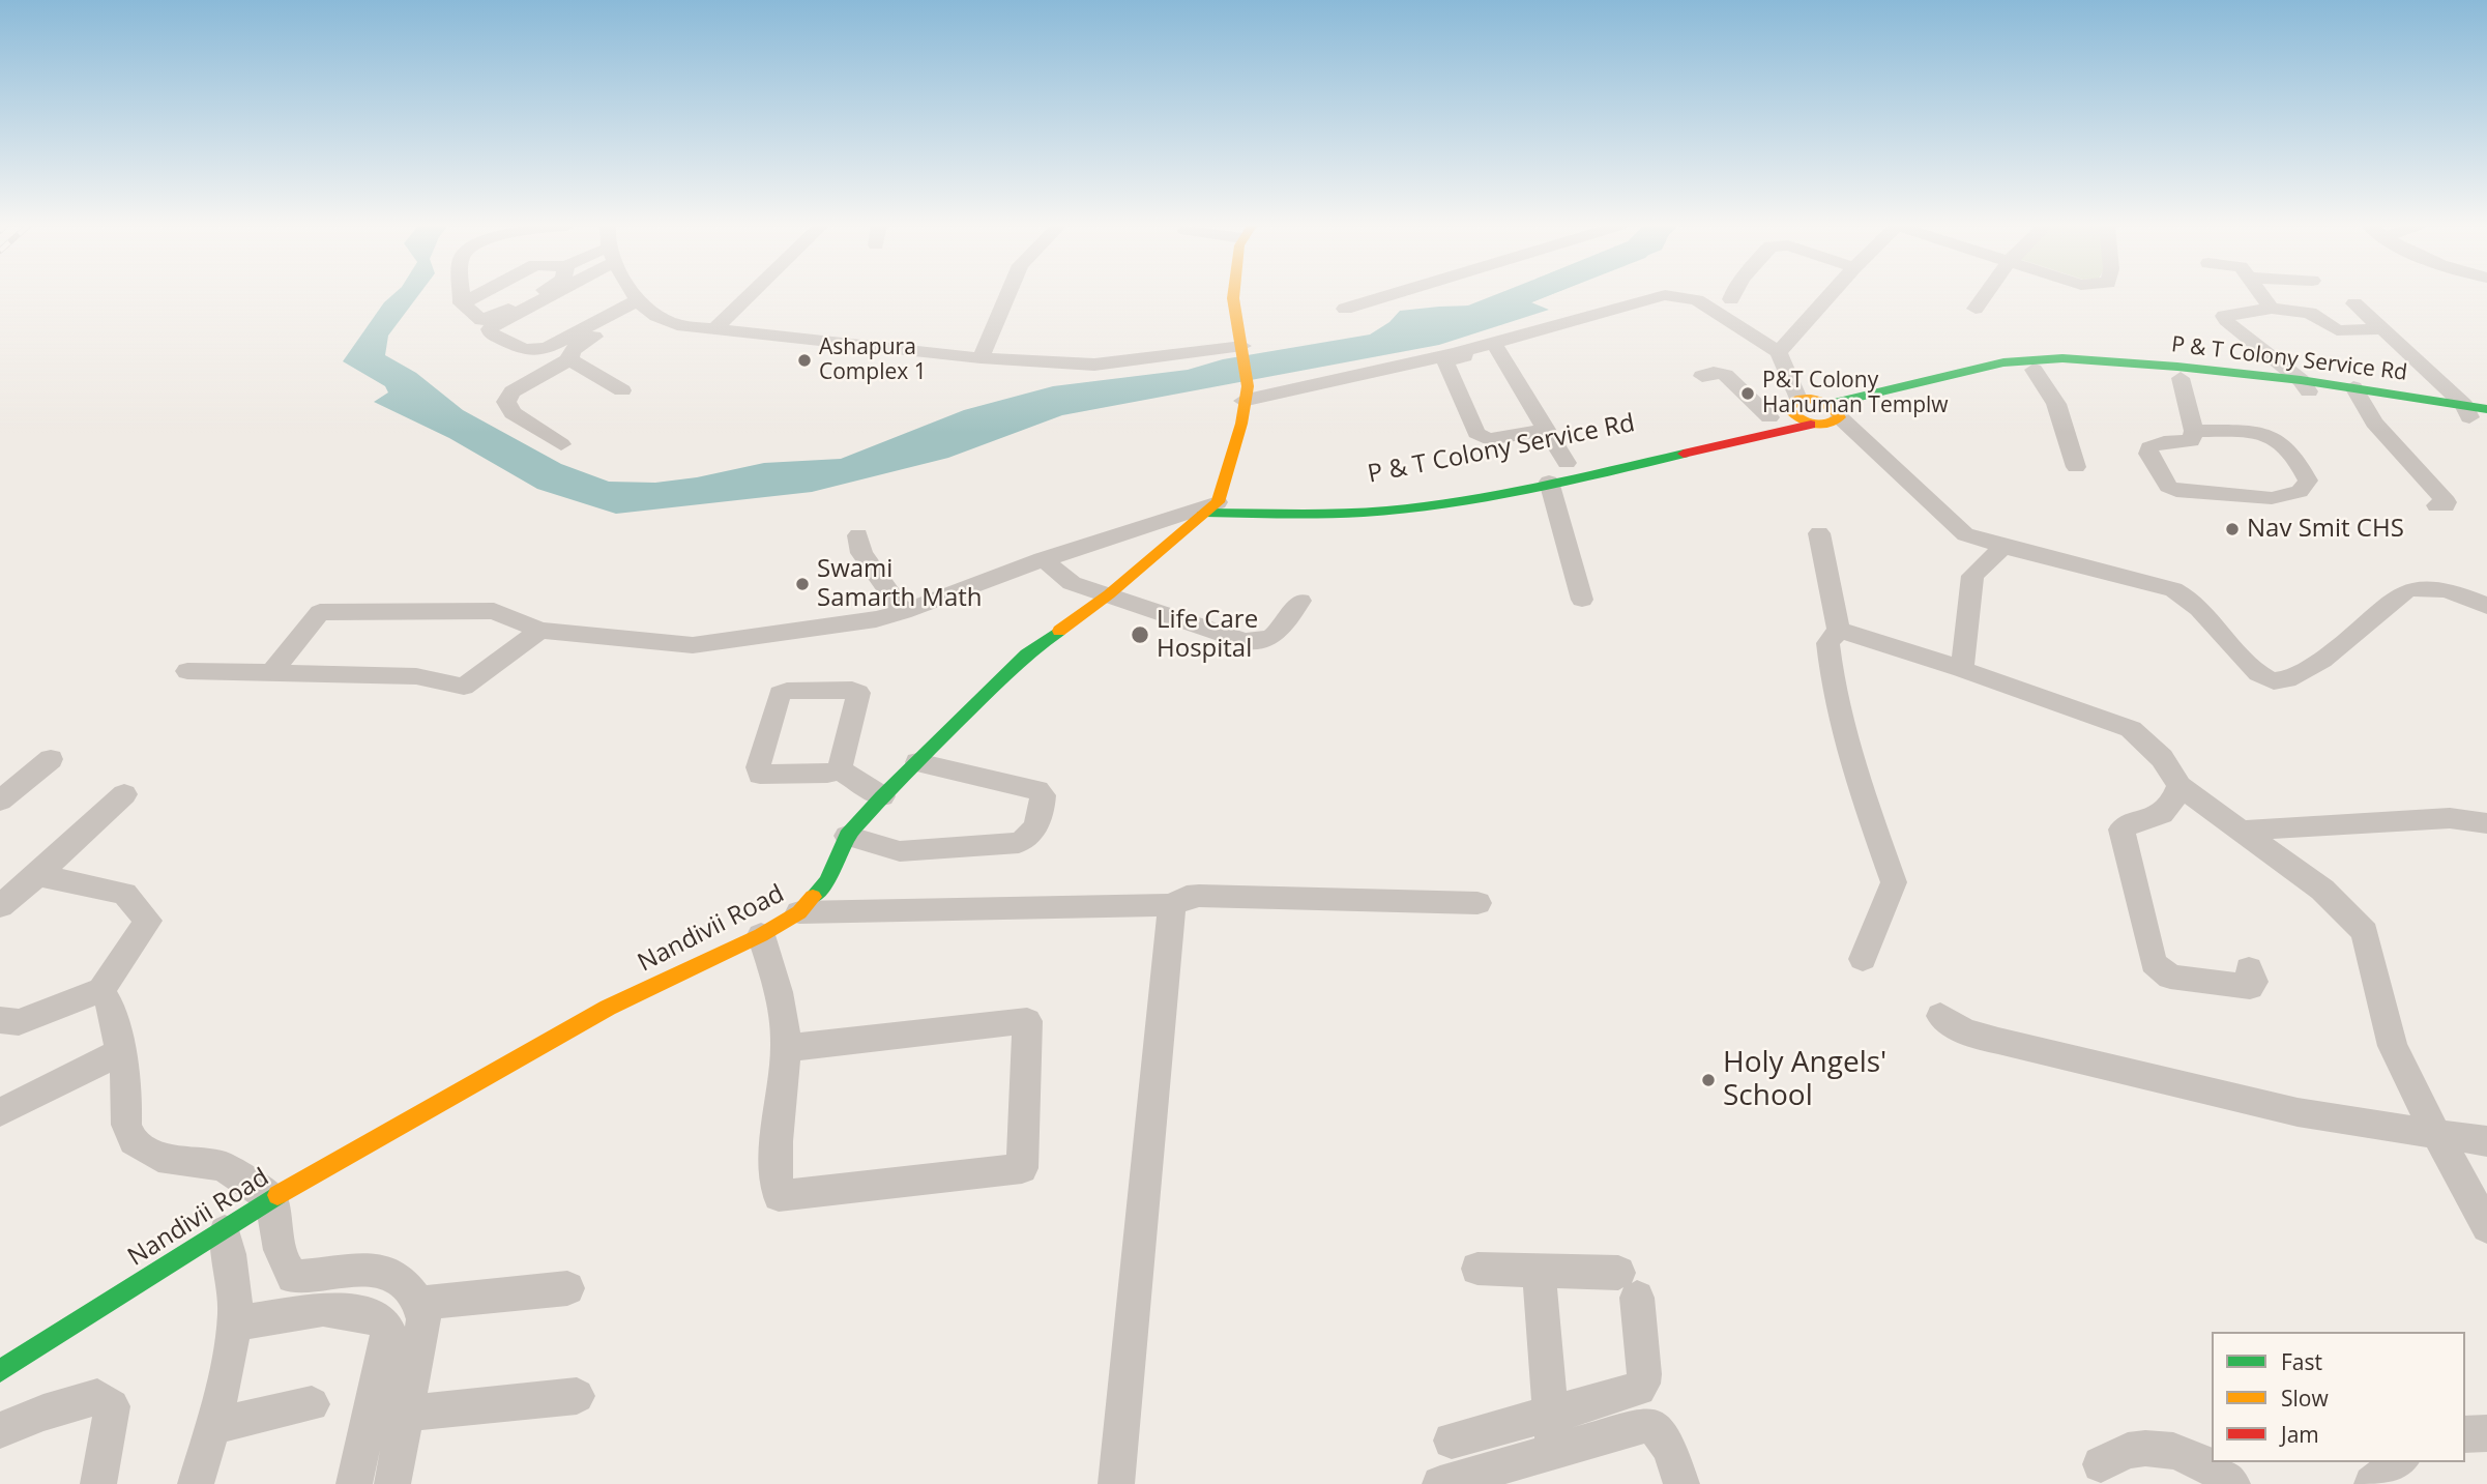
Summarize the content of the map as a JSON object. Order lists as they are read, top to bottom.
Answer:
{
  "streets": {
    "street": ["P & T Colony Service Rd", "Nandivii Road"]
  },
  "crossings": [
    ["P & T Colony Service Rd", "Nandivii Road"]
  ],
  "places": [
    "Ashapura Complex 1",
    "P&T Colony Hanuman Templw",
    "Nav Smit CHS",
    "Swami Samarth Math",
    "Life Care Hospital",
    "Holy Angels' School"
  ],
  "legend": ["Fast", "Slow", "Jam"]
}
